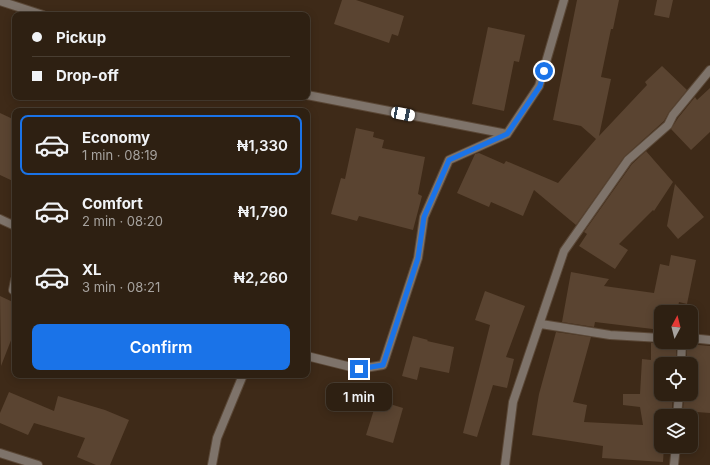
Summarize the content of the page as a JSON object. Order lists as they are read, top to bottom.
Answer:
{
  "north": "top",
  "page": {
    "banner": ["Pickup", "Drop-off"],
    "list": [
      {
        "name": "Economy",
        "note": "1 min · 08:19",
        "value": "₦1,330"
      },
      {
        "name": "Comfort",
        "note": "2 min · 08:20",
        "value": "₦1,790"
      },
      {
        "name": "XL",
        "note": "3 min · 08:21",
        "value": "₦2,260"
      }
    ],
    "buttons": "Confirm",
    "bubble": "1 min"
  }
}
